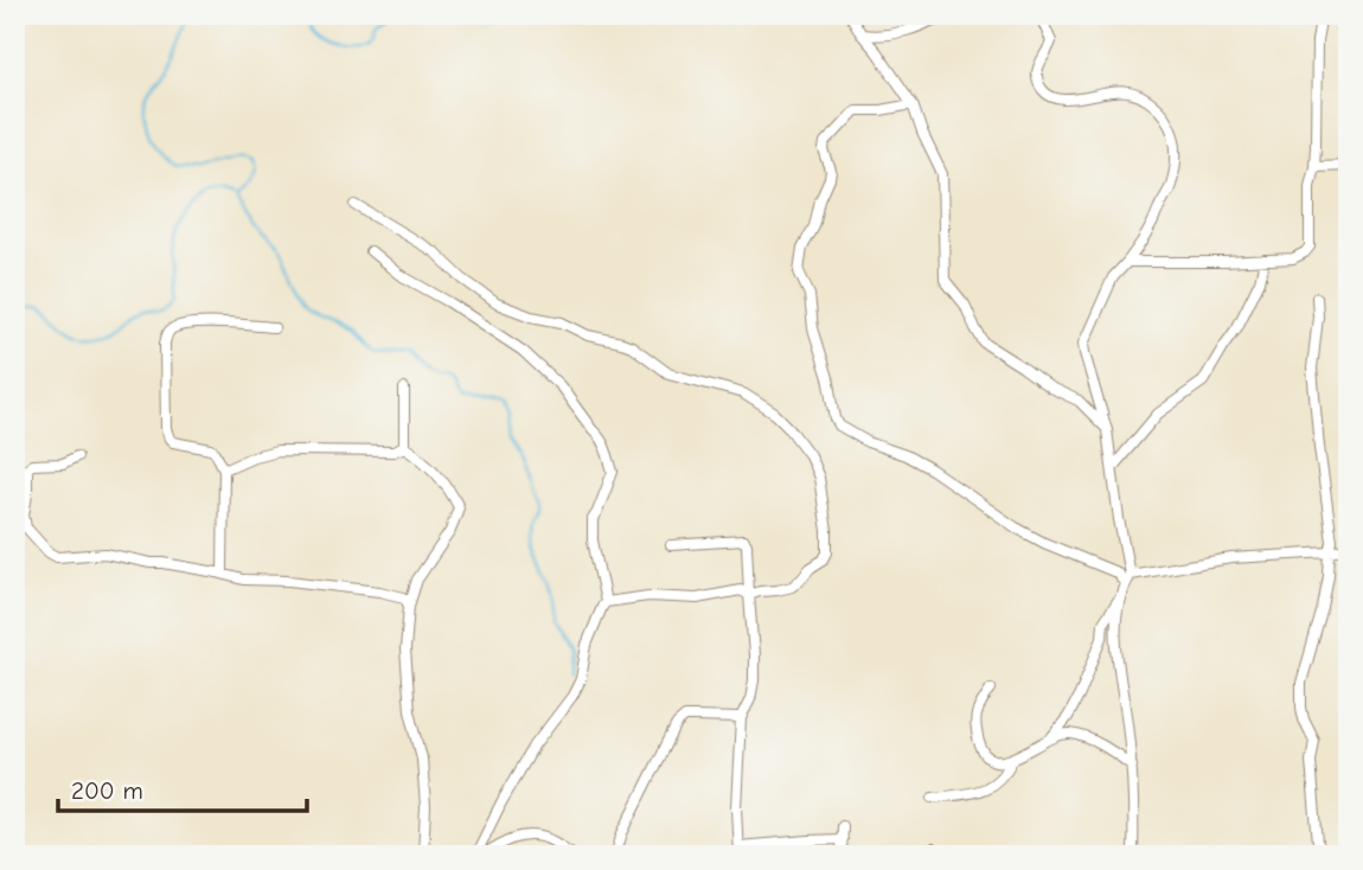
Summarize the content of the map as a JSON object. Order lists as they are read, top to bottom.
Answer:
{
  "scale_bar": "200 m"
}
